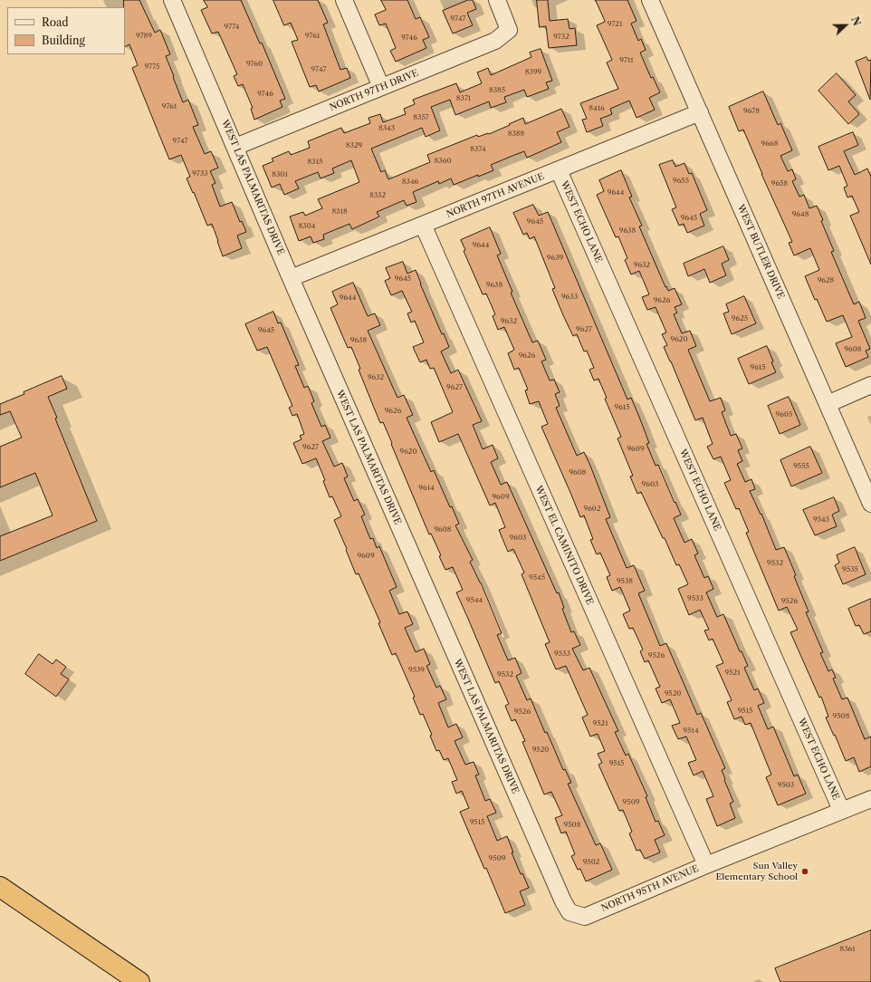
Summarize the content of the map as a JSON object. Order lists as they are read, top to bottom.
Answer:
{
  "streets": {
    "street": [
      "NORTH 97TH DRIVE",
      "WEST LAS PALMARITAS DRIVE",
      "NORTH 97TH AVENUE",
      "WEST ECHO LANE",
      "WEST BUTLER DRIVE",
      "WEST EL CAMINITO DRIVE",
      "NORTH 95TH AVENUE"
    ]
  },
  "crossings": [
    ["NORTH 97TH DRIVE", "WEST LAS PALMARITAS DRIVE"],
    ["WEST LAS PALMARITAS DRIVE", "NORTH 97TH AVENUE"],
    ["WEST LAS PALMARITAS DRIVE", "NORTH 95TH AVENUE"],
    ["NORTH 97TH AVENUE", "WEST ECHO LANE"],
    ["NORTH 97TH AVENUE", "WEST BUTLER DRIVE"],
    ["NORTH 97TH AVENUE", "WEST EL CAMINITO DRIVE"],
    ["WEST ECHO LANE", "NORTH 95TH AVENUE"],
    ["WEST EL CAMINITO DRIVE", "NORTH 95TH AVENUE"]
  ],
  "places": ["Sun Valley Elementary School"],
  "house_numbers": [
    "9747",
    "9721",
    "9774",
    "9789",
    "9761",
    "9732",
    "9746",
    "9711",
    "9760",
    "9775",
    "9747",
    "8399",
    "8385",
    "9746",
    "8371",
    "9761",
    "8416",
    "9678",
    "8357",
    "8343",
    "8388",
    "9747",
    "9668",
    "8329",
    "8374",
    "8360",
    "8315",
    "9733",
    "8301",
    "9655",
    "8346",
    "9658",
    "9644",
    "8332",
    "8318",
    "9648",
    "9645",
    "9645",
    "8304",
    "9638",
    "9644",
    "9639",
    "9632",
    "9645",
    "9628",
    "9638",
    "9633",
    "9644",
    "9626",
    "9625",
    "9632",
    "9627",
    "9645",
    "9620",
    "9638",
    "9608",
    "9626",
    "9615",
    "9632",
    "9627",
    "9615",
    "9626",
    "9605",
    "9627",
    "9609",
    "9620",
    "9555",
    "9608",
    "9603",
    "9614",
    "9609",
    "9602",
    "9545",
    "9608",
    "9603",
    "9609",
    "9532",
    "9535",
    "9545",
    "9538",
    "9533",
    "9544",
    "9526",
    "9533",
    "9526",
    "9539",
    "9521",
    "9532",
    "9520",
    "9515",
    "9526",
    "9508",
    "9521",
    "9514",
    "9520",
    "9515",
    "9503",
    "9509",
    "9515",
    "9508",
    "9509",
    "9502",
    "8361"
  ],
  "legend": ["Road", "Building"],
  "north": "right"
}
